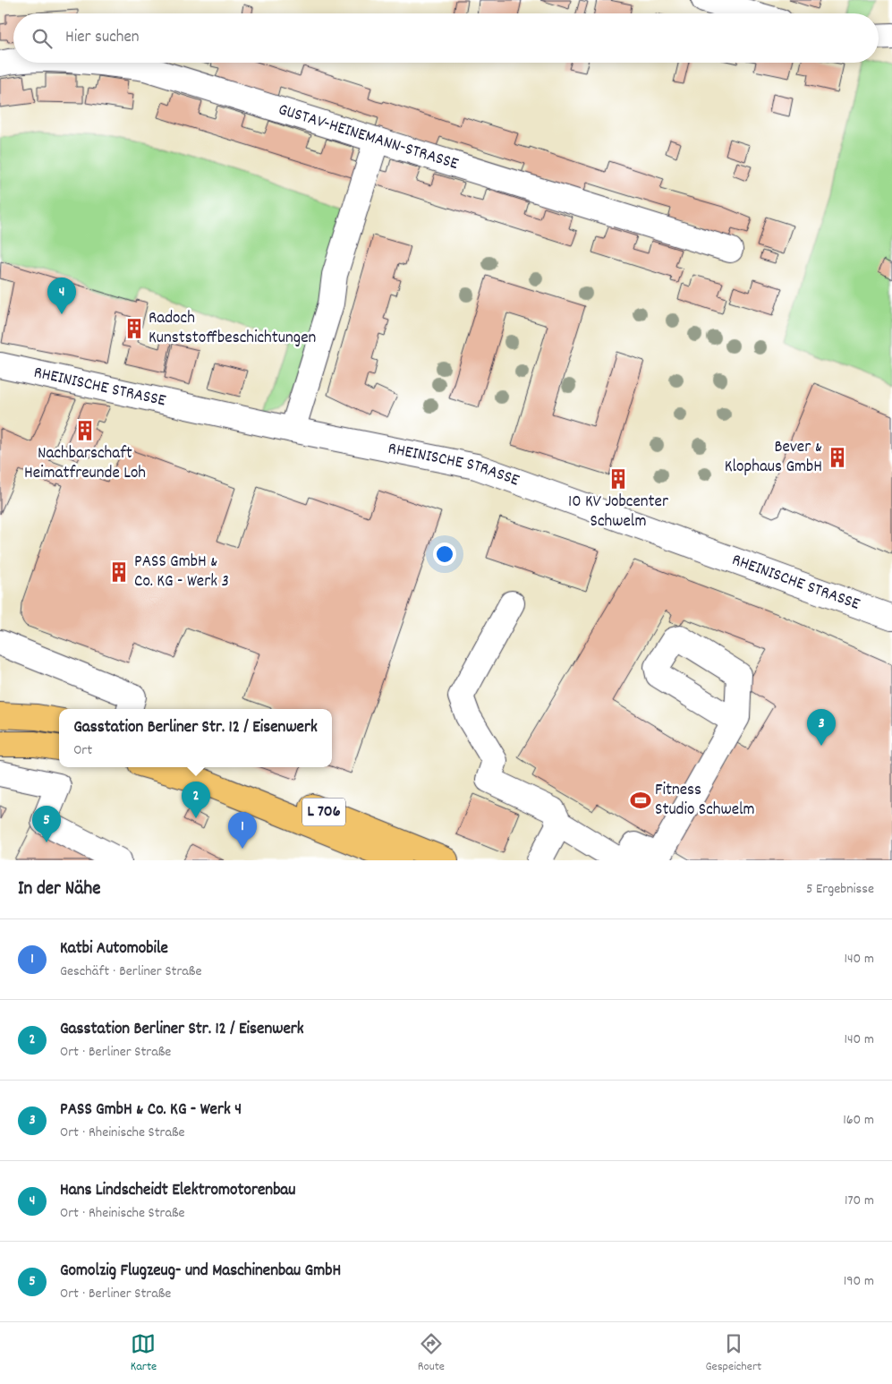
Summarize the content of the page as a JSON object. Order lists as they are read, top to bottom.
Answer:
{
  "streets": {
    "main road": ["L 706"],
    "street": ["GUSTAV-HEINEMANN-STRASSE", "RHEINISCHE STRASSE"]
  },
  "places": {
    "building": [
      "Radoch Kunststoffbeschichtungen",
      "Nachbarschaft Heimatfreunde Loh",
      "Bever & Klophaus GmbH",
      "10 KV Jobcenter Schwelm",
      "PASS GmbH & Co. KG - Werk 3"
    ],
    "sports": ["Fitness Studio Schwelm"]
  },
  "page": {
    "search": "Hier suchen",
    "pins": [
      "4",
      "3",
      "2",
      "5",
      "1"
    ],
    "popup": ["Gasstation Berliner Str. 12 / Eisenwerk", "Ort"],
    "heading": ["In der Nähe", "5 Ergebnisse"],
    "list": [
      {
        "mark": "1",
        "name": "Katbi Automobile",
        "note": "Geschäft · Berliner Straße",
        "value": "140 m"
      },
      {
        "mark": "2",
        "name": "Gasstation Berliner Str. 12 / Eisenwerk",
        "note": "Ort · Berliner Straße",
        "value": "140 m"
      },
      {
        "mark": "3",
        "name": "PASS GmbH & Co. KG - Werk 4",
        "note": "Ort · Rheinische Straße",
        "value": "160 m"
      },
      {
        "mark": "4",
        "name": "Hans Lindscheidt Elektromotorenbau",
        "note": "Ort · Rheinische Straße",
        "value": "170 m"
      },
      {
        "mark": "5",
        "name": "Gomolzig Flugzeug- und Maschinenbau GmbH",
        "note": "Ort · Berliner Straße",
        "value": "190 m"
      }
    ],
    "nav": ["Karte", "Route", "Gespeichert"]
  }
}
